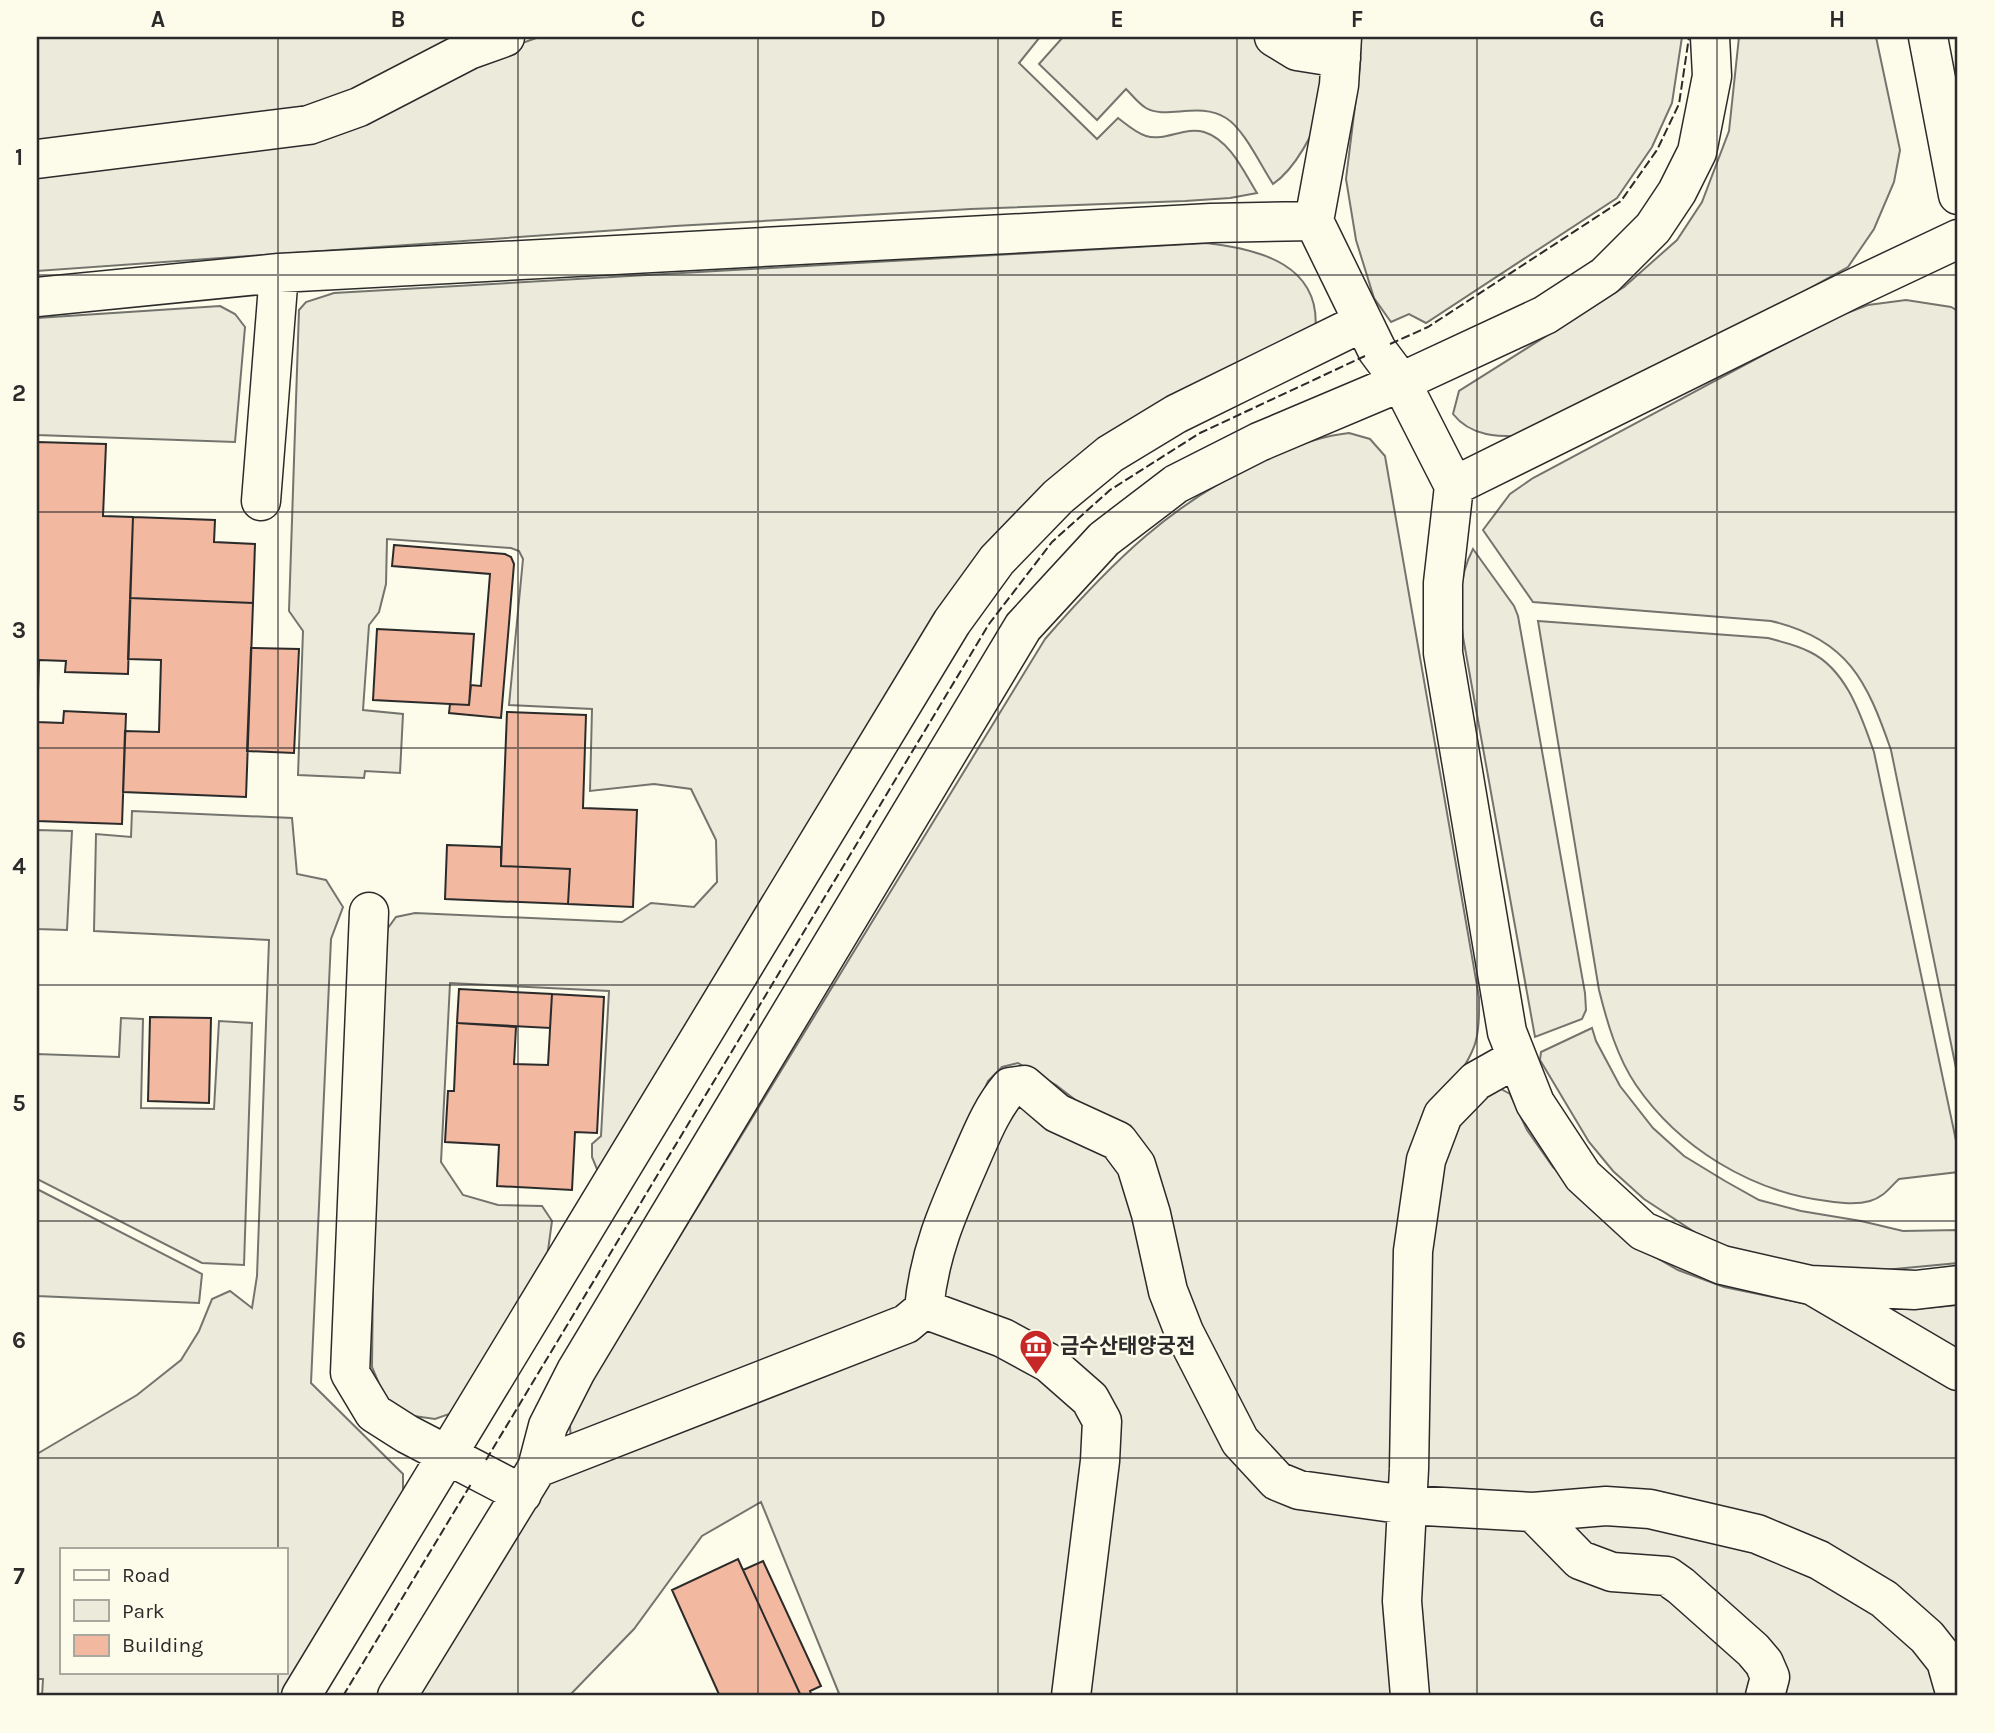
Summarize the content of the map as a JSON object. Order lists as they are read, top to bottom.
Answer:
{
  "places": {
    "museum": ["금수산태양궁전"]
  },
  "legend": ["Road", "Park", "Building"],
  "grid": {
    "columns": [
      "A",
      "B",
      "C",
      "D",
      "E",
      "F",
      "G",
      "H"
    ],
    "rows": [
      "1",
      "2",
      "3",
      "4",
      "5",
      "6",
      "7"
    ]
  }
}
